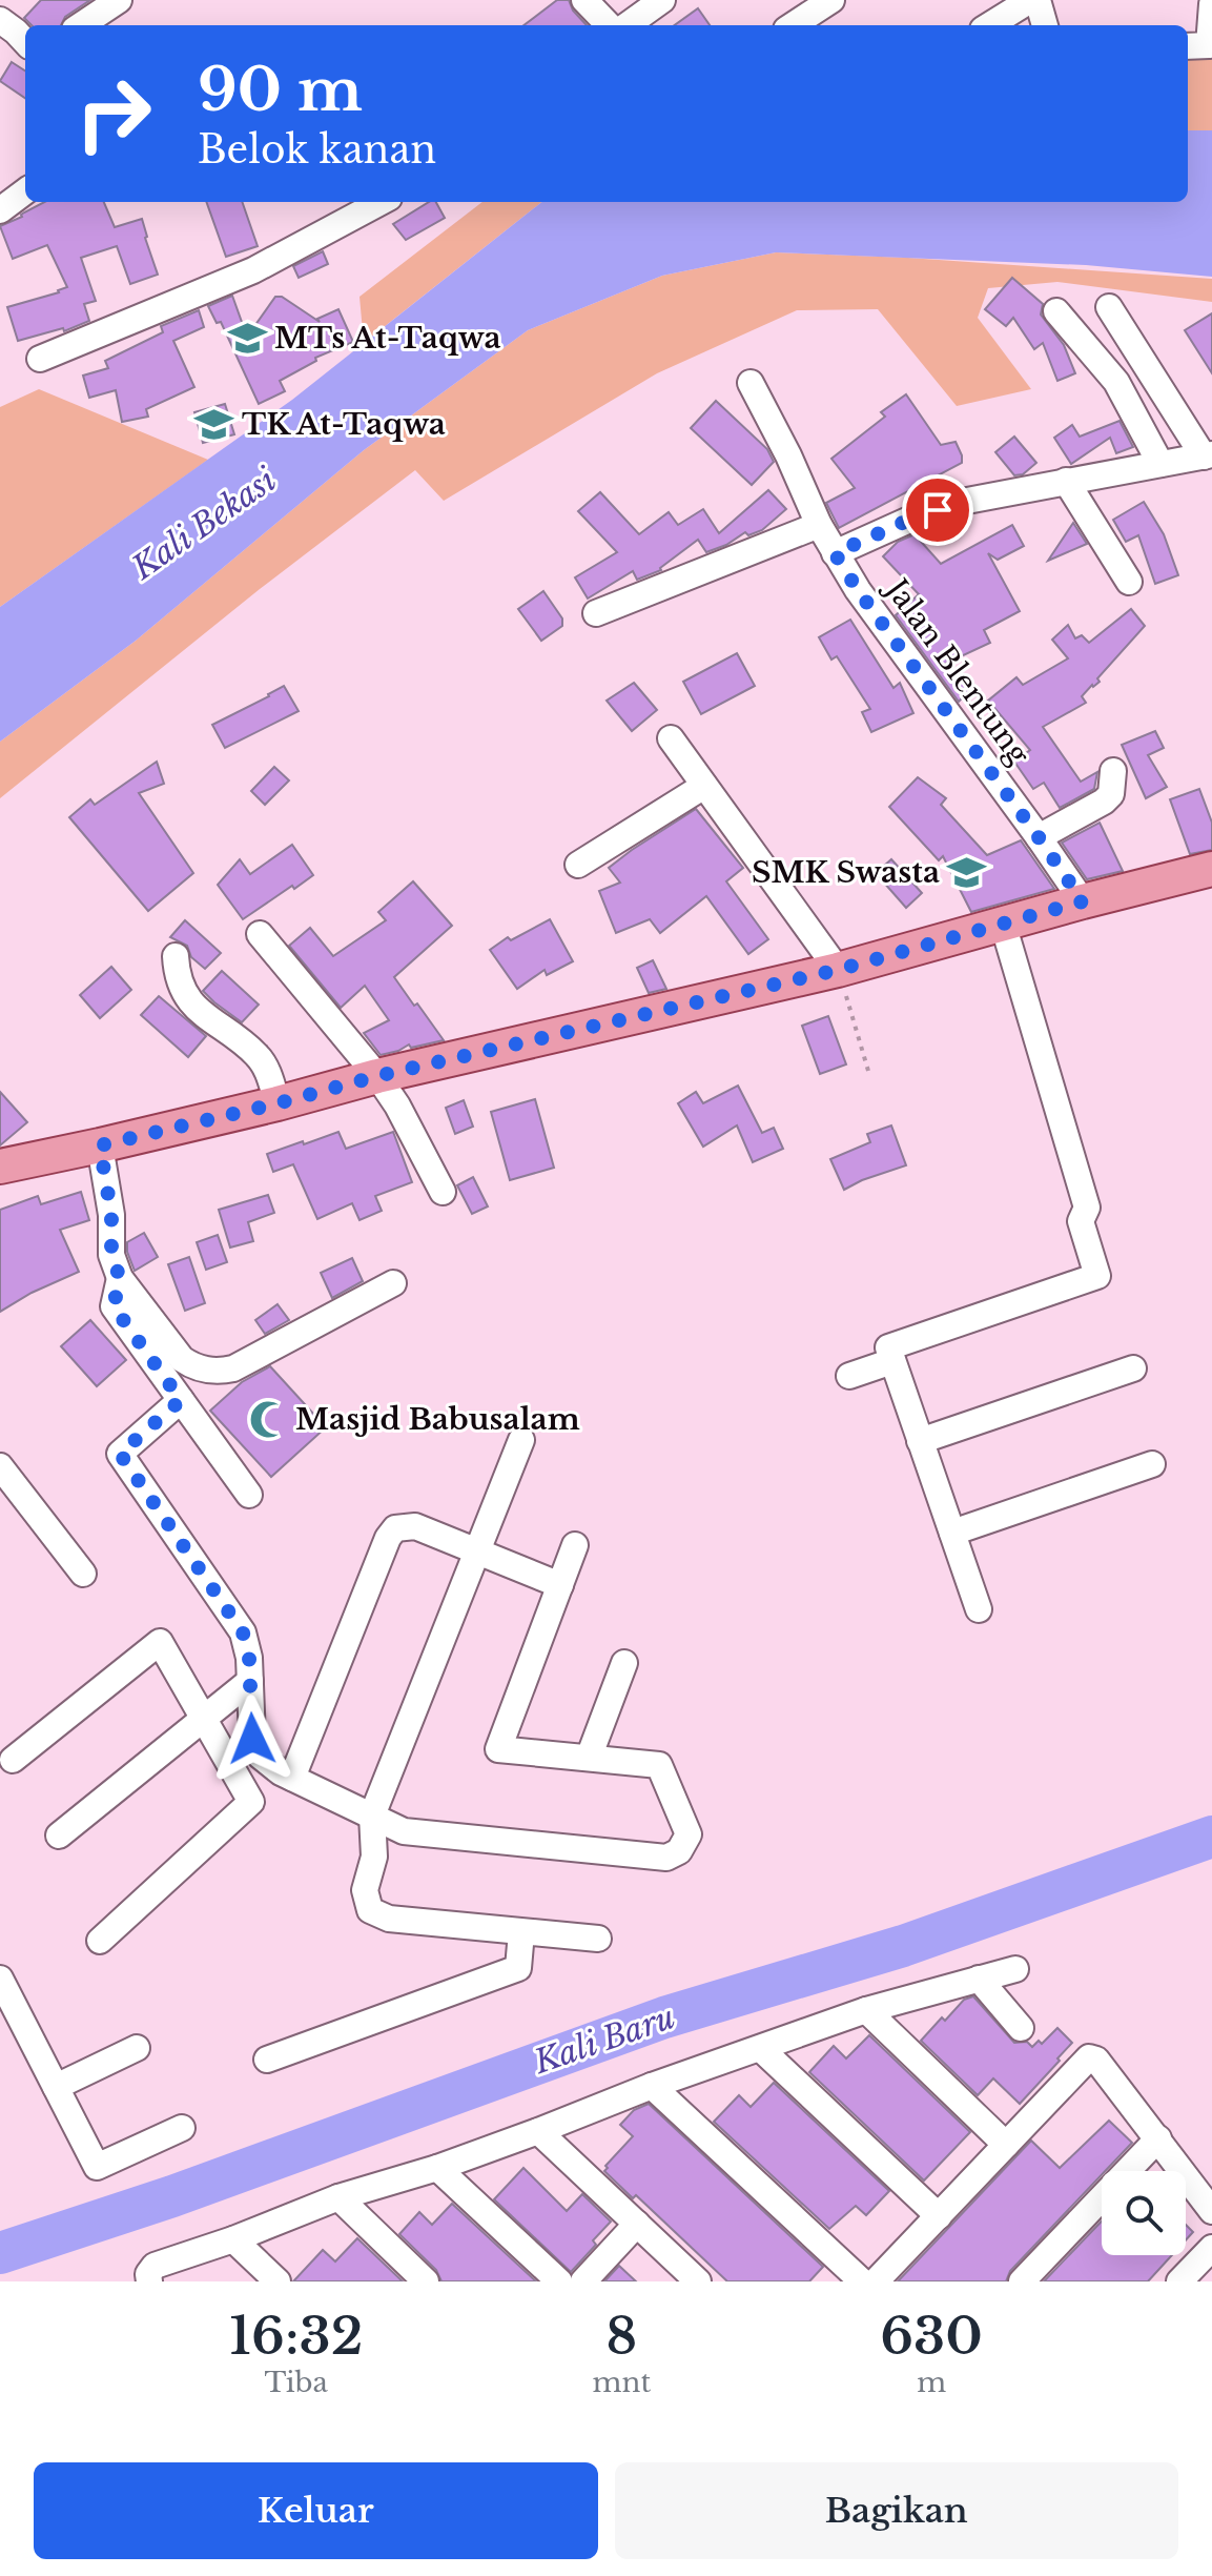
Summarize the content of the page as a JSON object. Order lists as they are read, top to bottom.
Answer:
{
  "streets": {
    "street": ["Jalan Blentung"]
  },
  "water": ["Kali Bekasi", "Kali Baru"],
  "places": {
    "school or university": ["MTs At-Taqwa", "TK At-Taqwa", "SMK Swasta"],
    "mosque": ["Masjid Babusalam"]
  },
  "page": {
    "turn": ["90 m", "Belok kanan"],
    "eta": [
      "16:32",
      "Tiba",
      "8",
      "mnt",
      "630",
      "m"
    ],
    "buttons": ["Keluar", "Bagikan"]
  }
}
